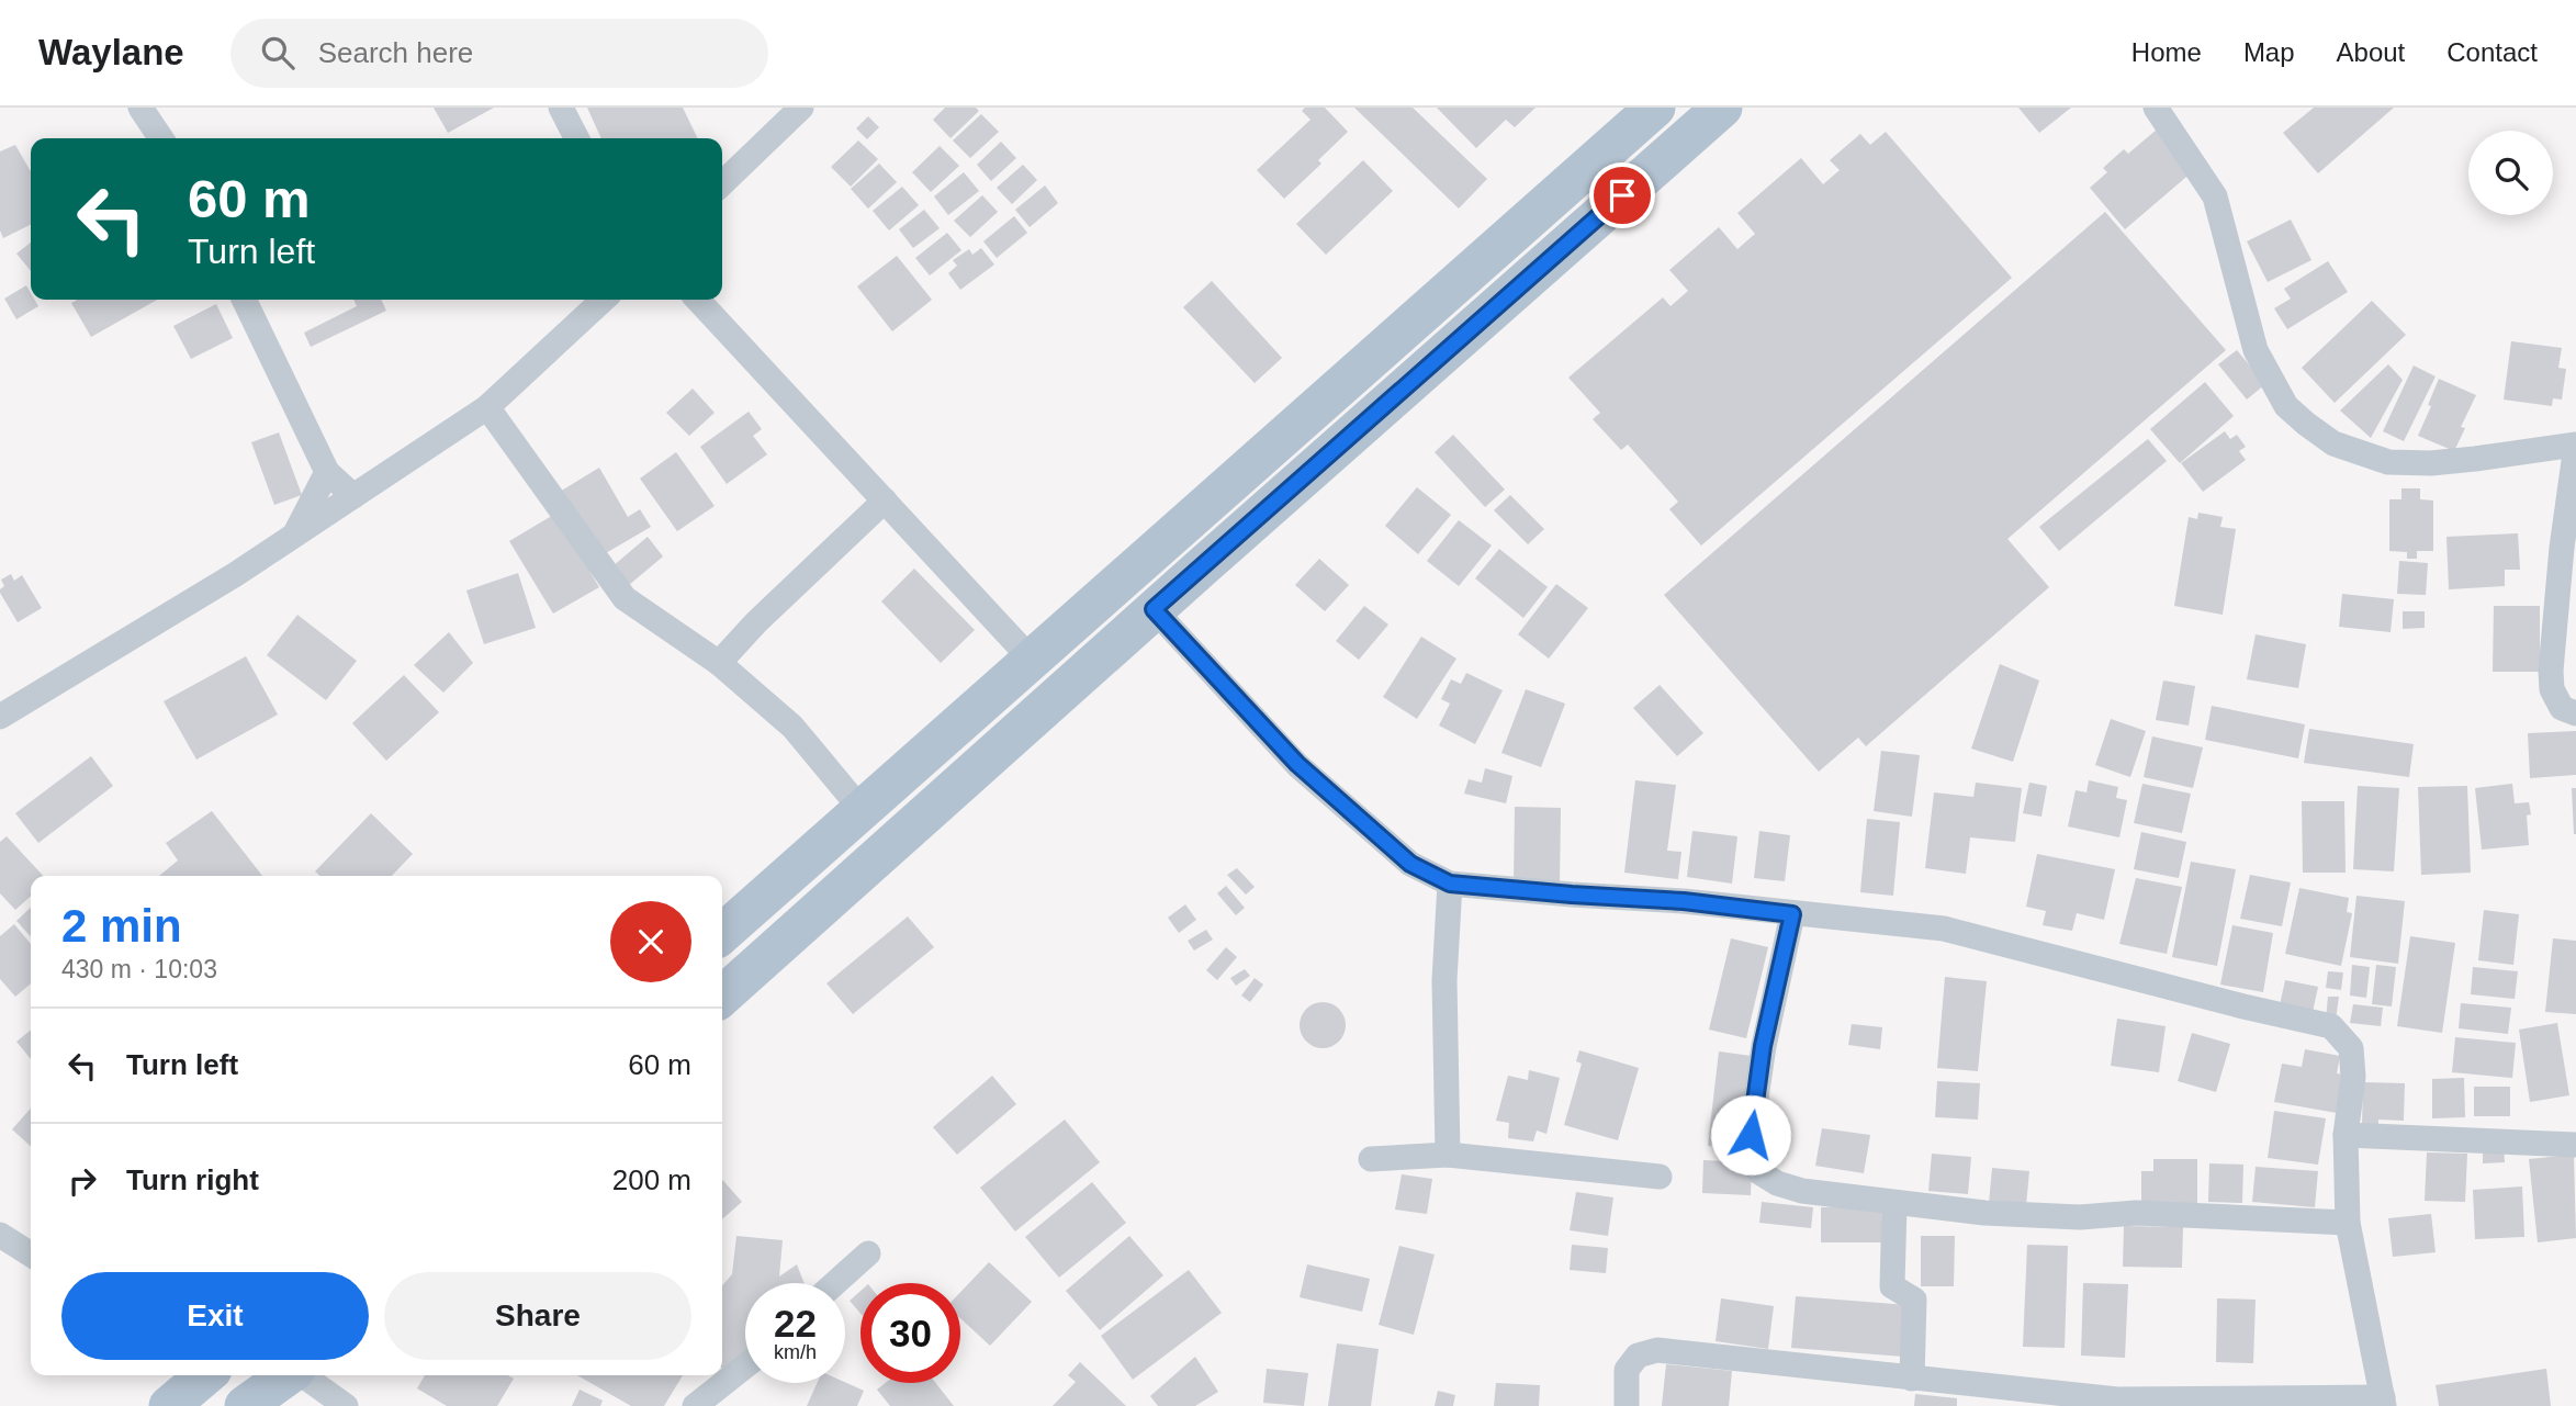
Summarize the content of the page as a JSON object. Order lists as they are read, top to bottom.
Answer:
{
  "page": {
    "header": "Waylane",
    "search": "Search here",
    "nav": [
      "Home",
      "Map",
      "About",
      "Contact"
    ],
    "turn": ["60 m", "Turn left"],
    "heading": ["2 min", "430 m · 10:03"],
    "list": [
      {
        "name": "Turn left",
        "value": "60 m"
      },
      {
        "name": "Turn right",
        "value": "200 m"
      }
    ],
    "buttons": ["Exit", "Share"],
    "speed": "22 km/h",
    "limit": "30"
  }
}
